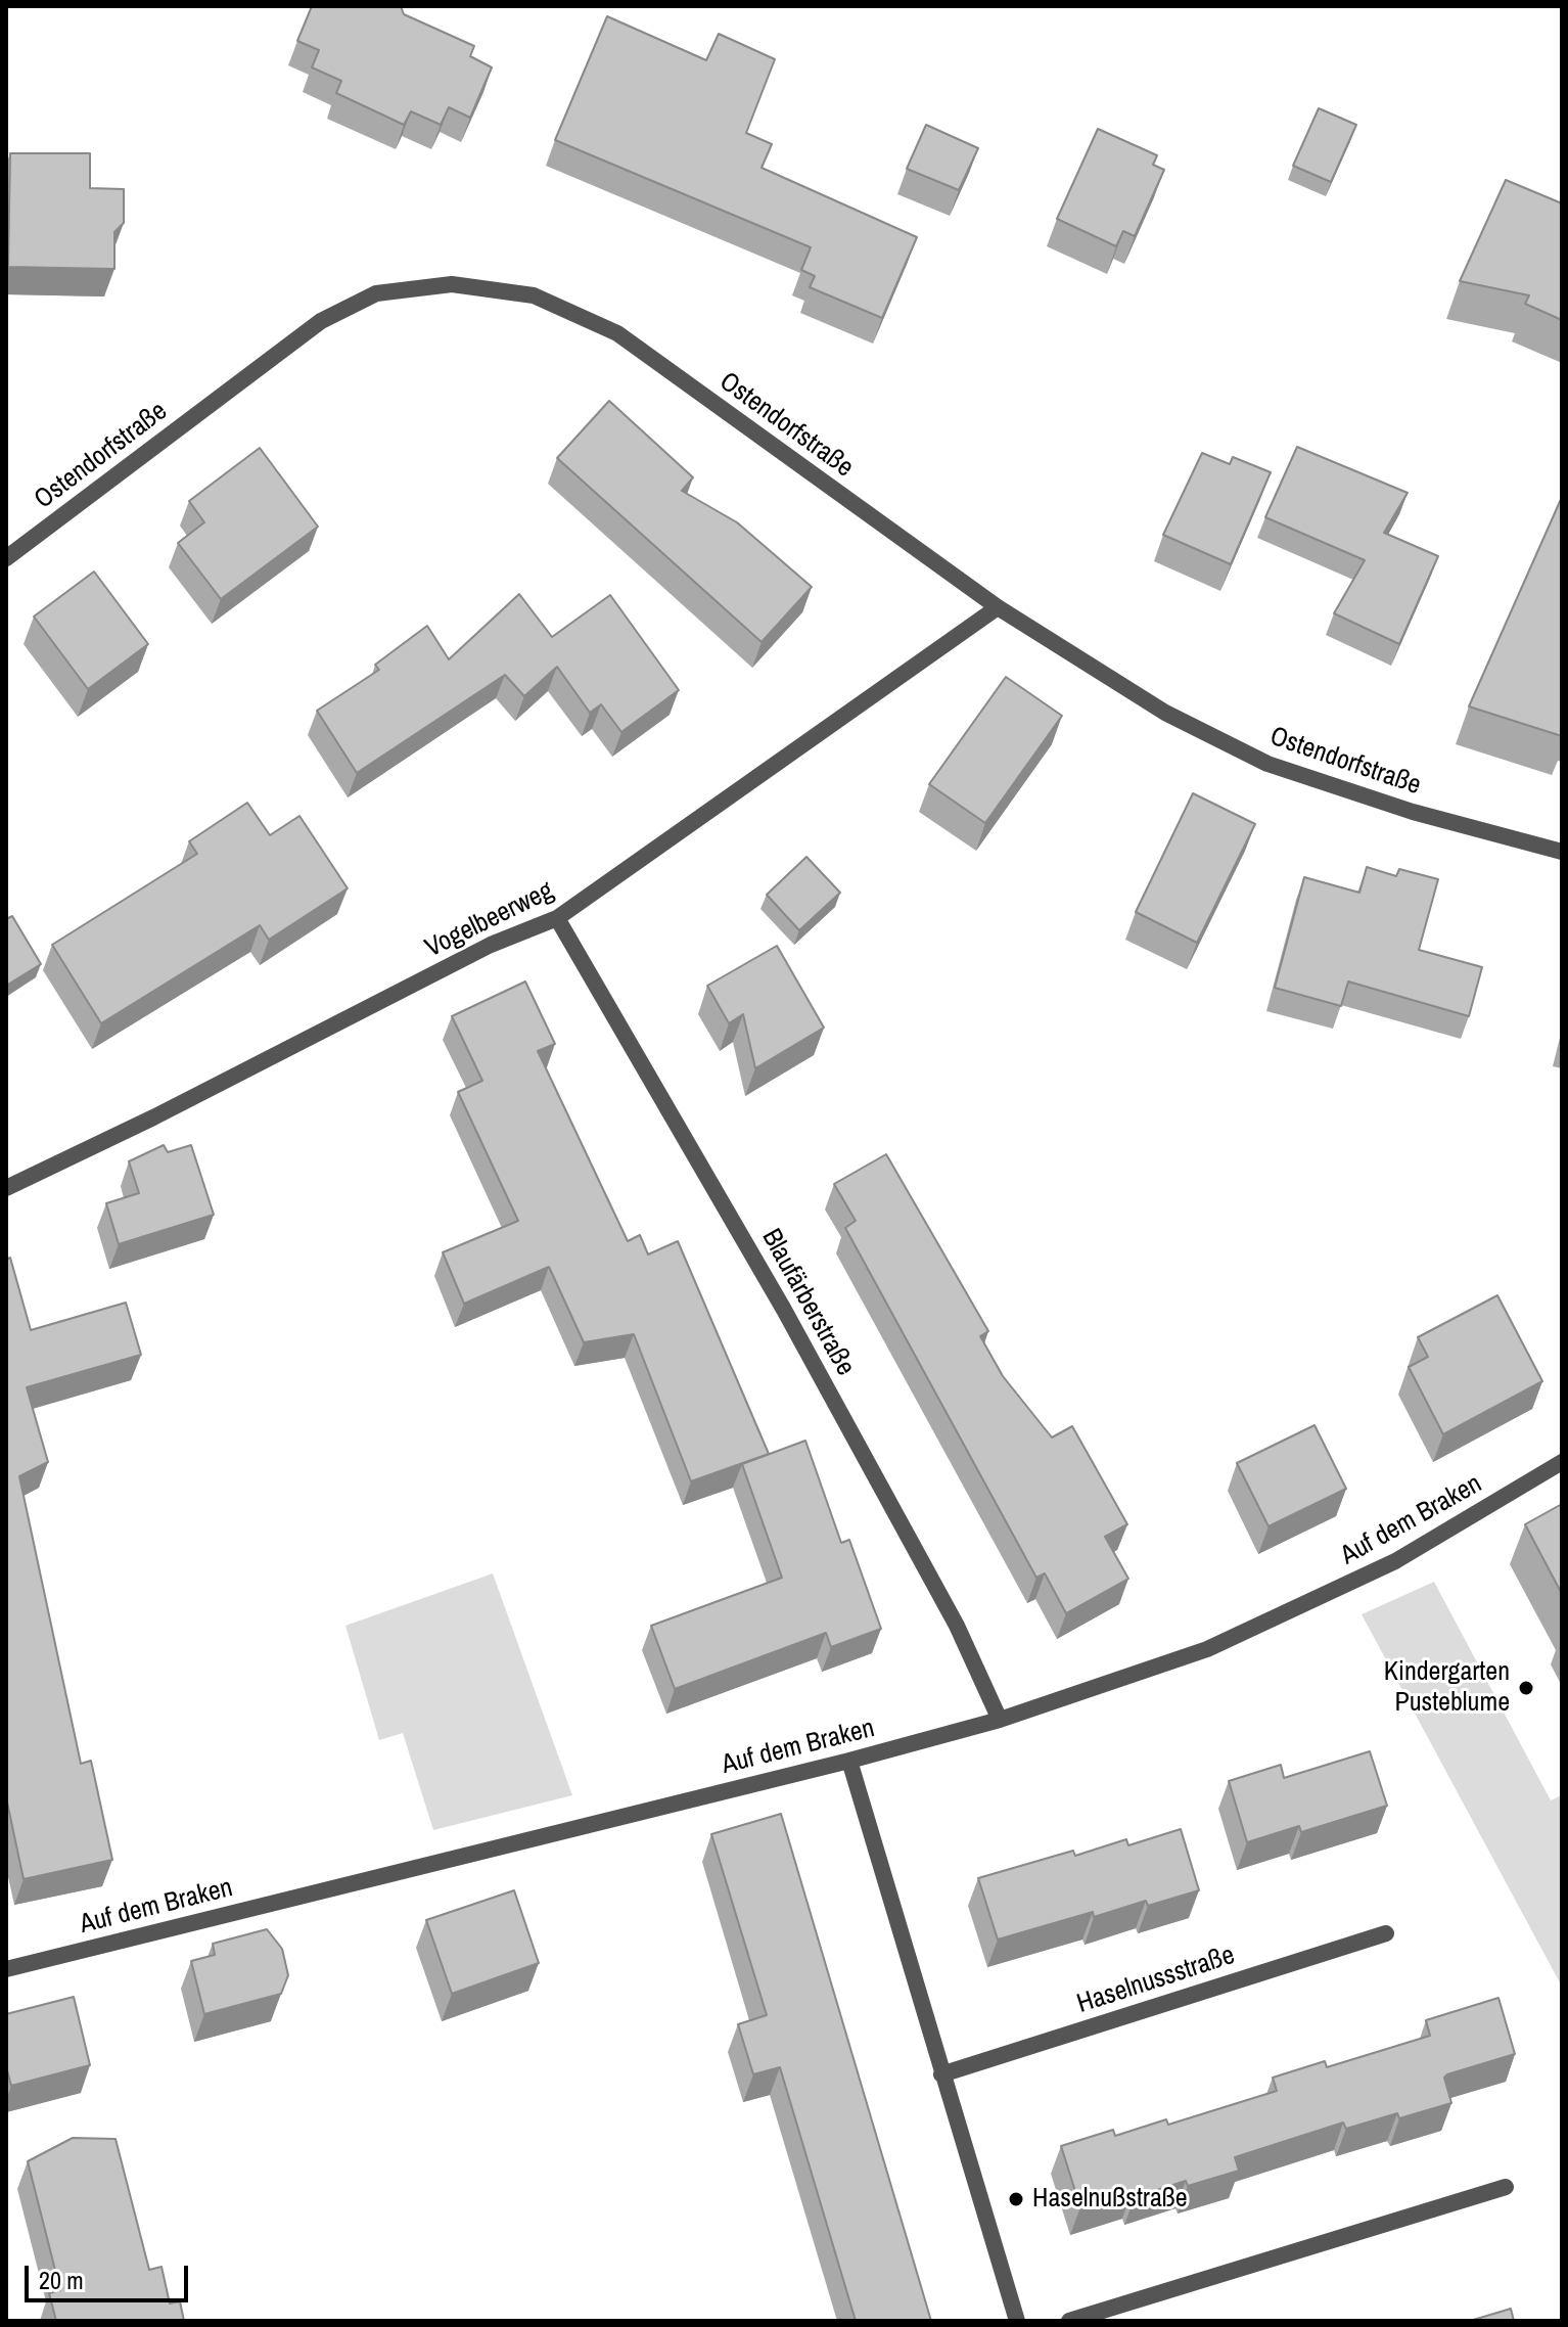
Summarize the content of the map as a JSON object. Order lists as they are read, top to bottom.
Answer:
{
  "streets": {
    "street": [
      "Ostendorfstraße",
      "Vogelbeerweg",
      "Blaufärberstraße",
      "Auf dem Braken",
      "Haselnussstraße"
    ]
  },
  "crossings": [
    ["Ostendorfstraße", "Vogelbeerweg"],
    ["Vogelbeerweg", "Blaufärberstraße"],
    ["Blaufärberstraße", "Auf dem Braken"]
  ],
  "places": ["Kindergarten Pusteblume", "Haselnußstraße"],
  "scale_bar": "20 m"
}
